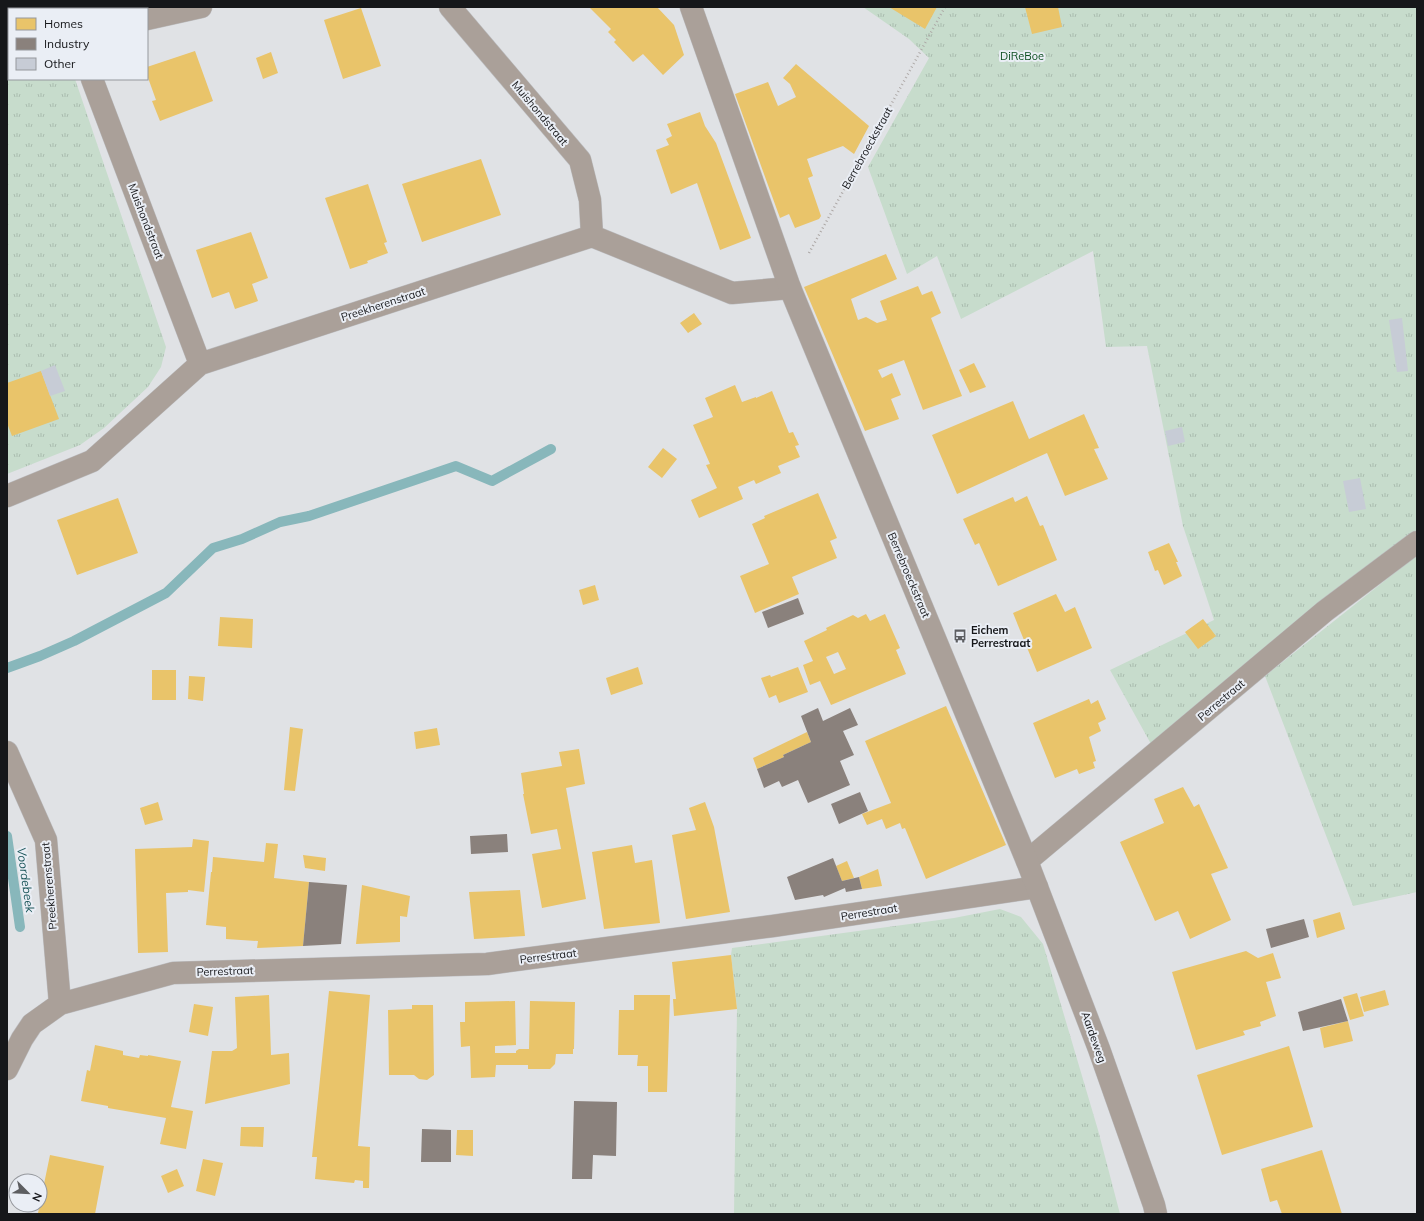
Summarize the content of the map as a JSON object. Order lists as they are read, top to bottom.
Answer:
{
  "streets": {
    "street": [
      "Muishondstraat",
      "Berrebroeckstraat",
      "Preekherenstraat",
      "Perrestraat",
      "Aardeweg"
    ]
  },
  "crossings": [
    ["Muishondstraat", "Preekherenstraat"],
    ["Berrebroeckstraat", "Perrestraat"],
    ["Berrebroeckstraat", "Aardeweg"],
    ["Preekherenstraat", "Perrestraat"],
    ["Perrestraat", "Aardeweg"]
  ],
  "water": ["Voordebeek"],
  "parks": ["DiReBoe"],
  "places": {
    "bus stop": ["Eichem Perrestraat"]
  },
  "legend": ["Homes", "Industry", "Other"],
  "north": "bottom right"
}
